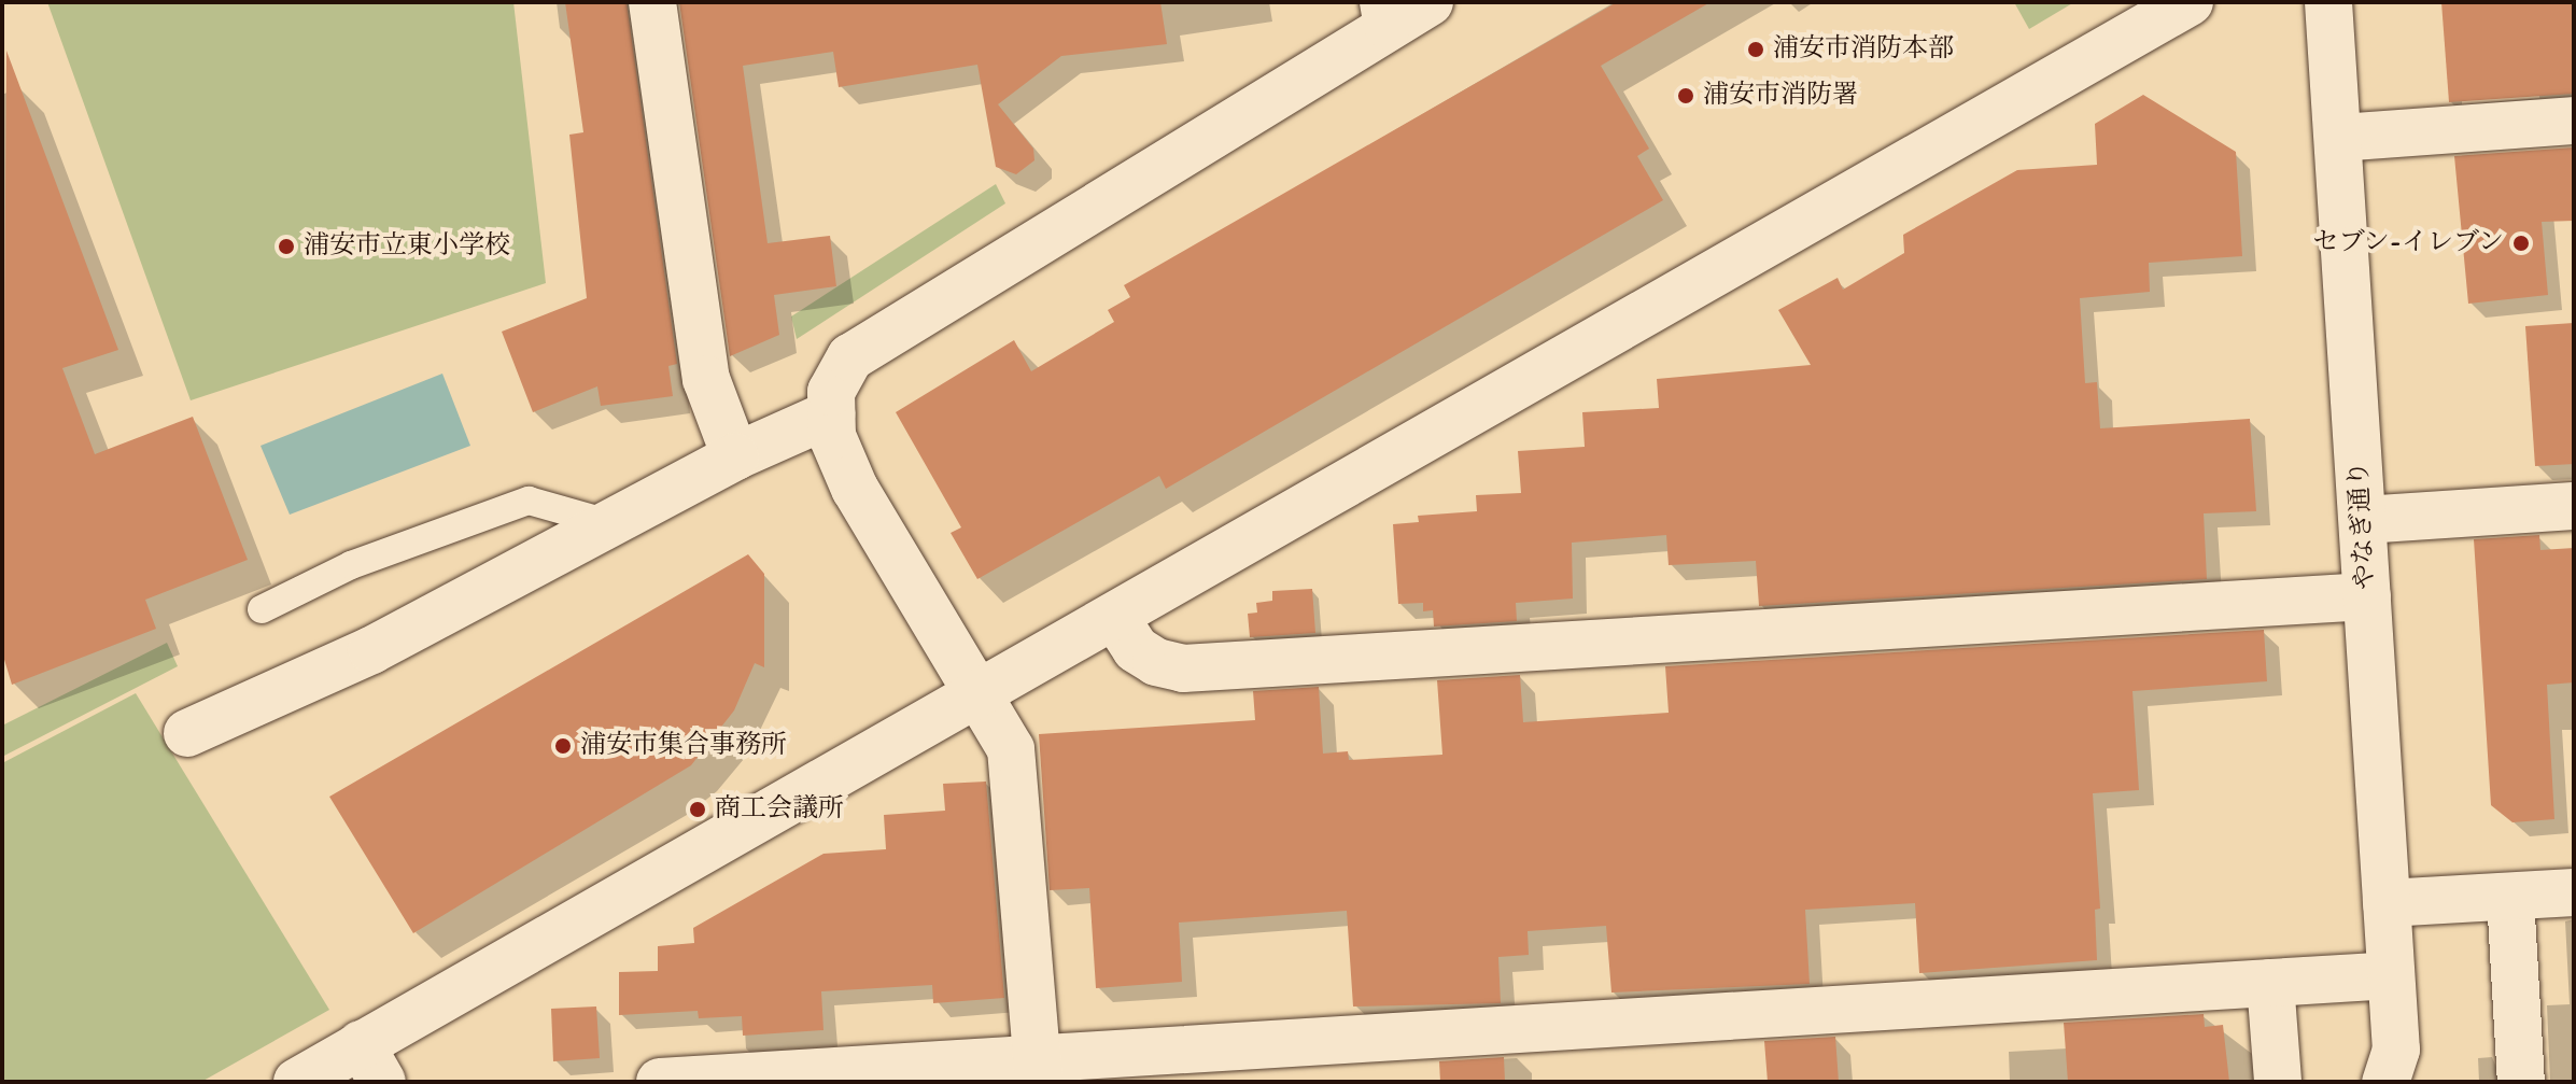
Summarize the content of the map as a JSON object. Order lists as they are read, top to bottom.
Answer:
{
  "streets": {
    "street": ["やなぎ通り"]
  },
  "places": [
    "浦安市消防本部",
    "浦安市消防署",
    "セブン-イレブン",
    "浦安市立東小学校",
    "浦安市集合事務所",
    "商工会議所"
  ]
}
